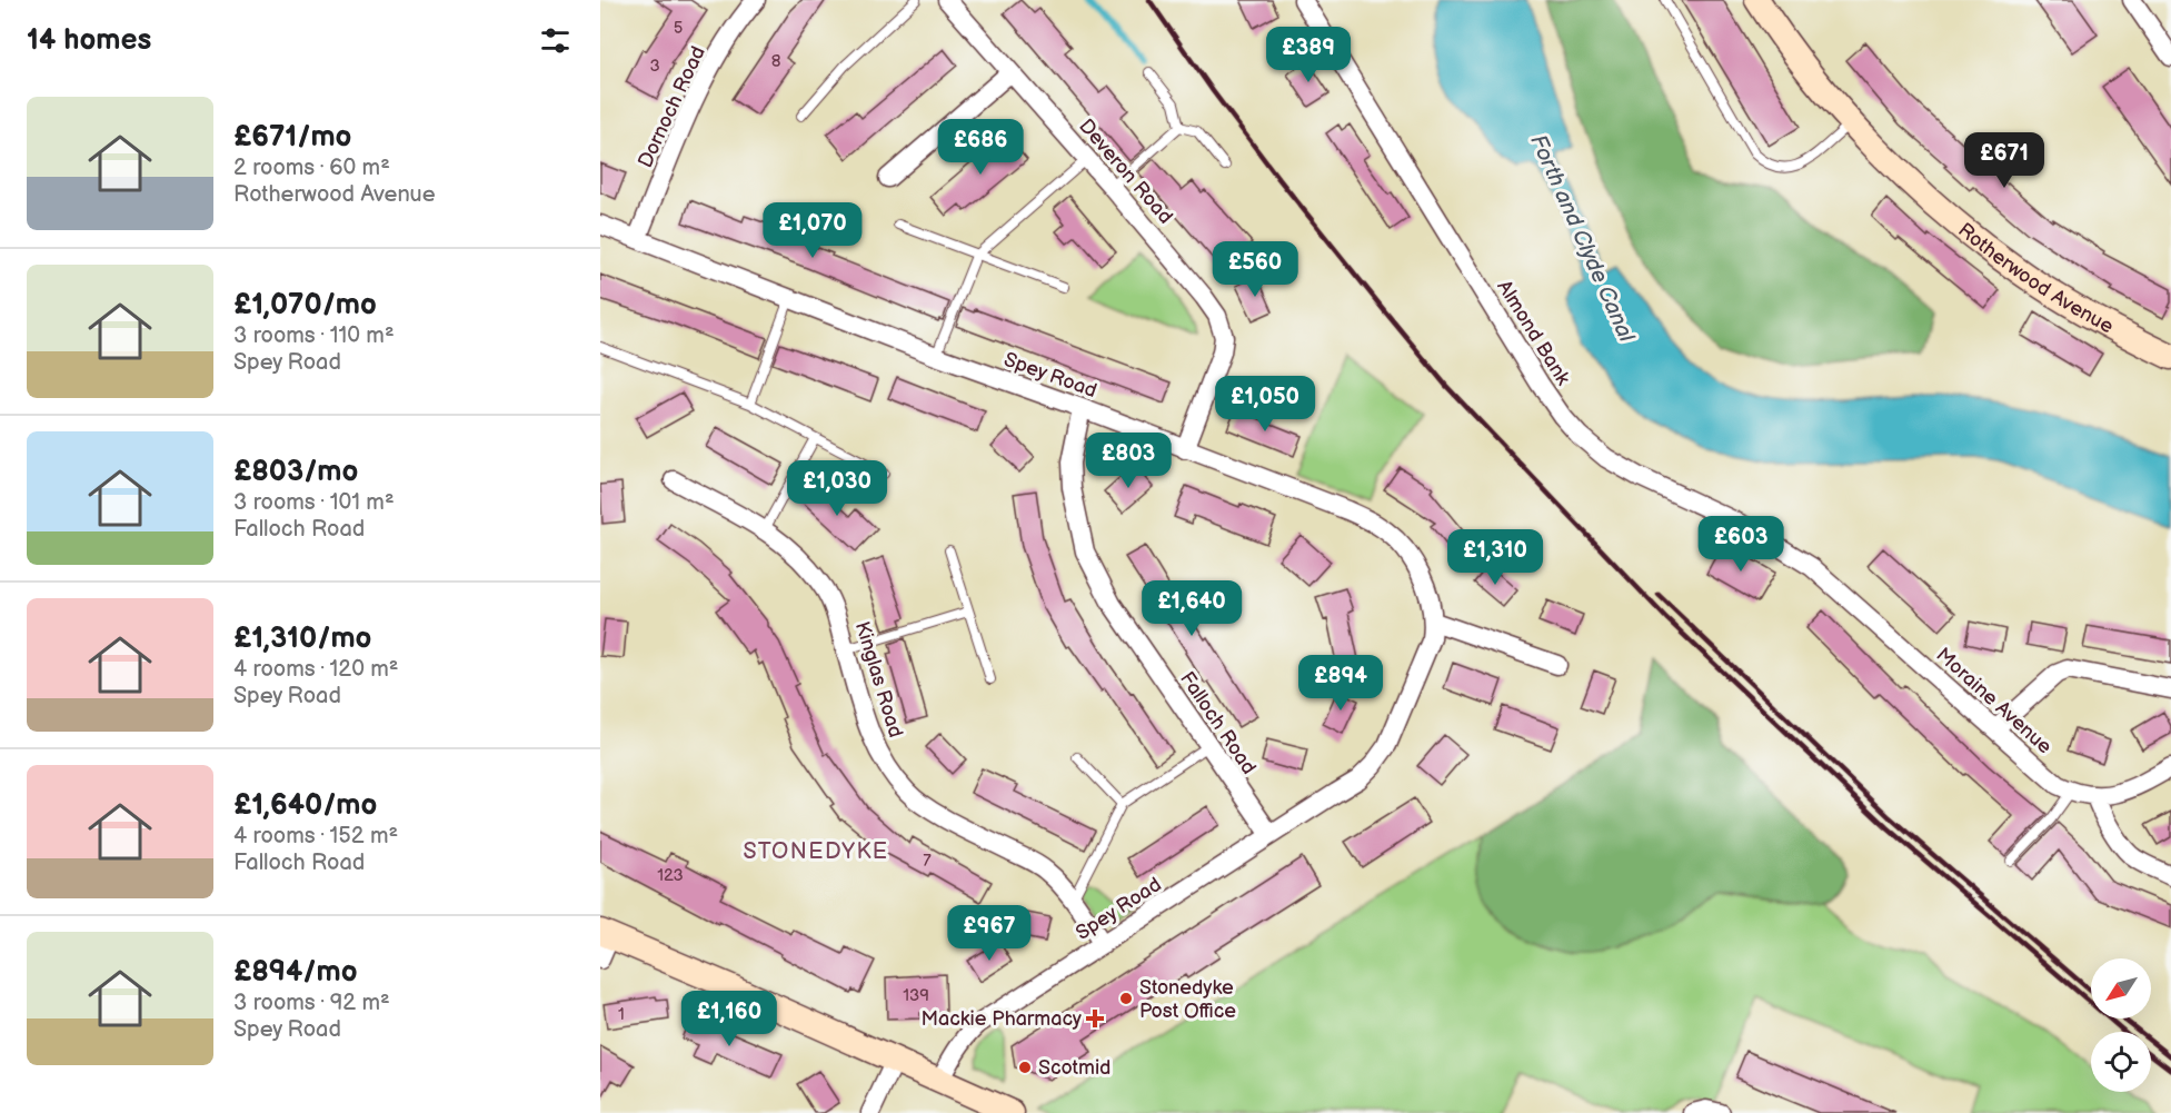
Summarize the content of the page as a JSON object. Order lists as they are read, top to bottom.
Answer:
{
  "streets": {
    "street": [
      "Dornoch Road",
      "Deveron Road",
      "Rotherwood Avenue",
      "Almond Bank",
      "Spey Road",
      "Kinglas Road",
      "Moraine Avenue",
      "Falloch Road"
    ]
  },
  "crossings": [
    ["Dornoch Road", "Spey Road"],
    ["Deveron Road", "Spey Road"],
    ["Almond Bank", "Moraine Avenue"],
    ["Spey Road", "Kinglas Road"],
    ["Spey Road", "Falloch Road"]
  ],
  "districts": ["STONEDYKE"],
  "water": ["Forth and Clyde Canal"],
  "places": {
    "other": ["Stonedyke Post Office", "Scotmid"],
    "health": ["Mackie Pharmacy"]
  },
  "house_numbers": [
    "5",
    "8",
    "3",
    "7",
    "123",
    "139",
    "1"
  ],
  "north": "bottom left",
  "page": {
    "heading": "14 homes",
    "price": [
      "£389",
      "£686",
      "£671",
      "£1,070",
      "£560",
      "£1,050",
      "£803",
      "£1,030",
      "£603",
      "£1,310",
      "£1,640",
      "£894",
      "£967",
      "£1,160"
    ],
    "list": [
      {
        "name": "£671/mo",
        "note": "2 rooms · 60 m² · Rotherwood Avenue"
      },
      {
        "name": "£1,070/mo",
        "note": "3 rooms · 110 m² · Spey Road"
      },
      {
        "name": "£803/mo",
        "note": "3 rooms · 101 m² · Falloch Road"
      },
      {
        "name": "£1,310/mo",
        "note": "4 rooms · 120 m² · Spey Road"
      },
      {
        "name": "£1,640/mo",
        "note": "4 rooms · 152 m² · Falloch Road"
      },
      {
        "name": "£894/mo",
        "note": "3 rooms · 92 m² · Spey Road"
      }
    ]
  }
}
